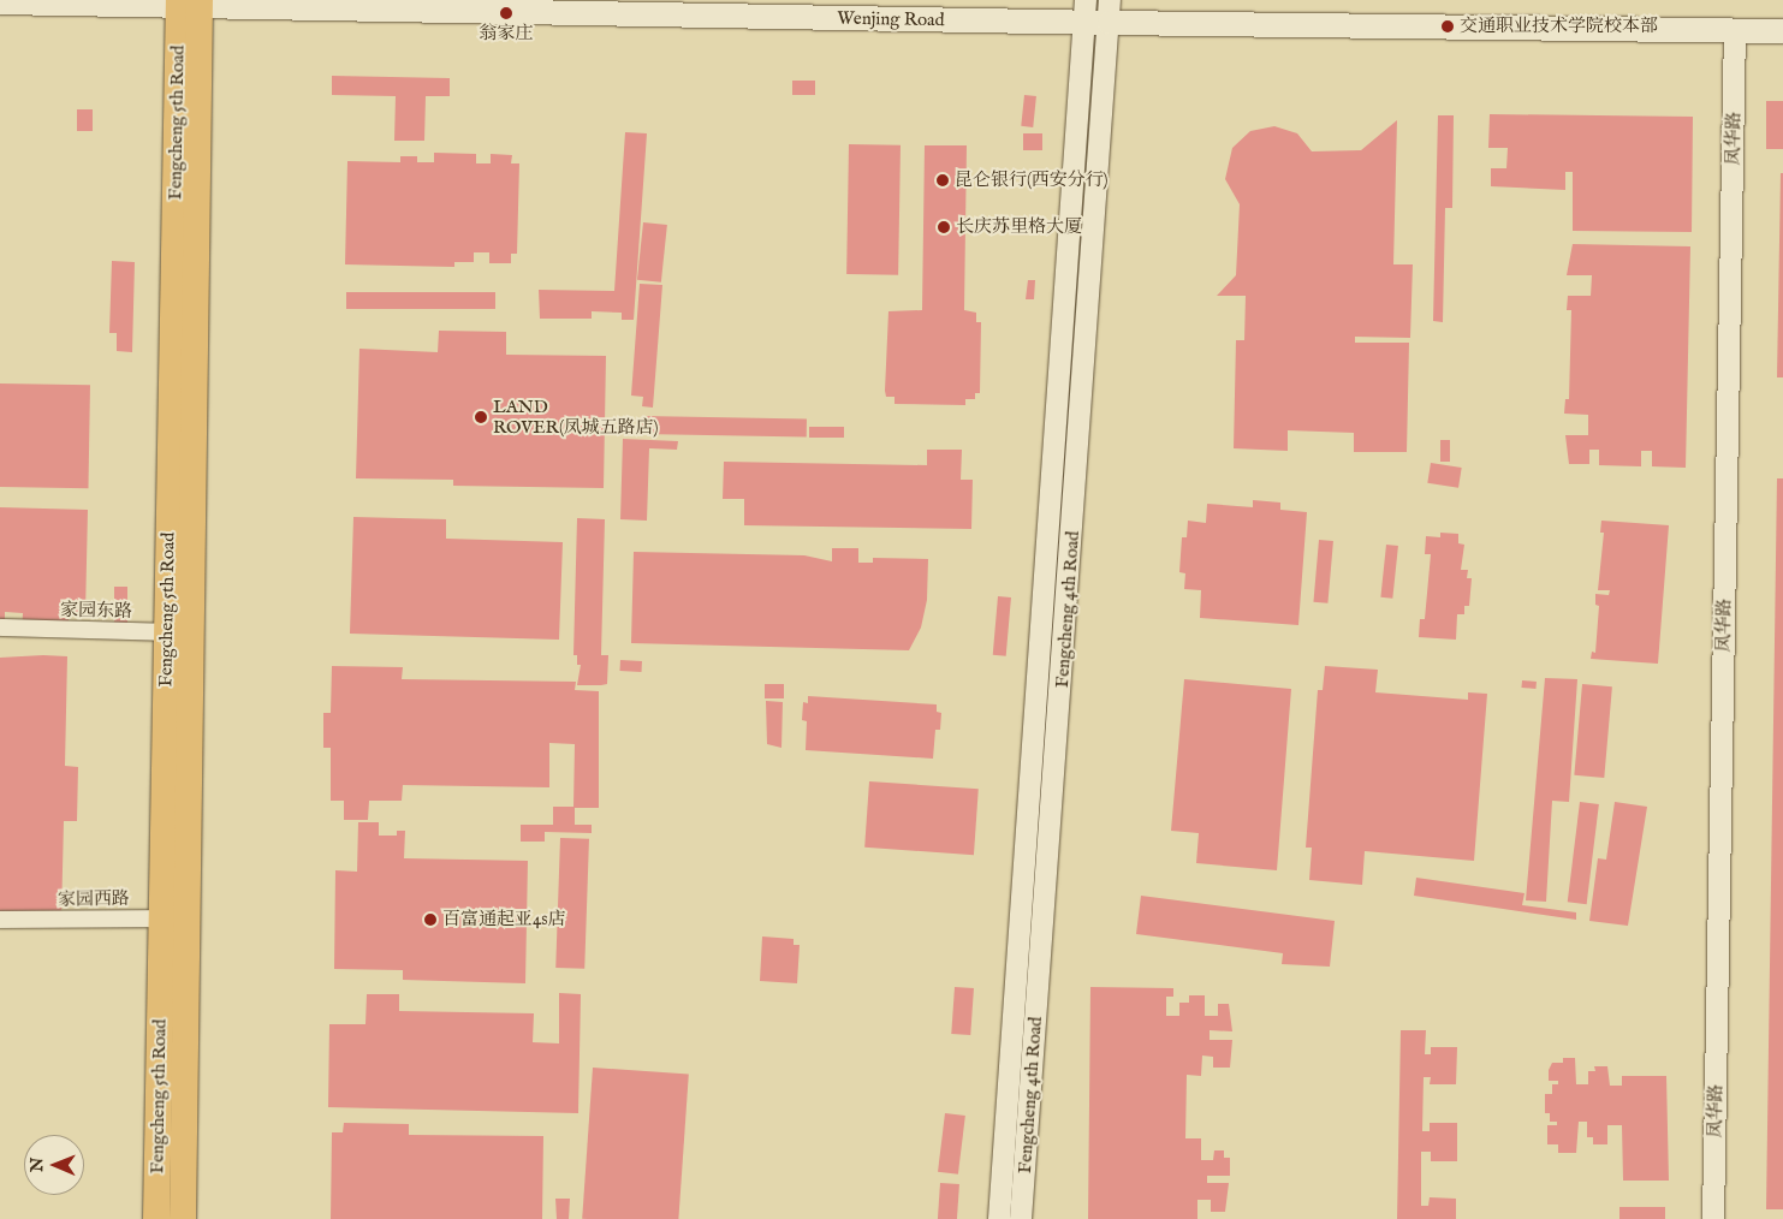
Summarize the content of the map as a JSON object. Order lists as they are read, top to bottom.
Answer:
{
  "streets": {
    "main road": ["Wenjing Road", "Fengcheng 5th Road"],
    "street": [
      "凤华路",
      "Fengcheng 4th Road",
      "家园东路",
      "家园西路"
    ]
  },
  "crossings": [
    ["Wenjing Road", "Fengcheng 5th Road"],
    ["Wenjing Road", "凤华路"],
    ["Wenjing Road", "Fengcheng 4th Road"],
    ["Fengcheng 5th Road", "家园东路"],
    ["Fengcheng 5th Road", "家园西路"]
  ],
  "places": [
    "翁家庄",
    "交通职业技术学院校本部",
    "昆仑银行(西安分行)",
    "长庆苏里格大厦",
    "LAND ROVER(凤城五路店)",
    "百富通起亚4s店"
  ],
  "north": "left"
}
